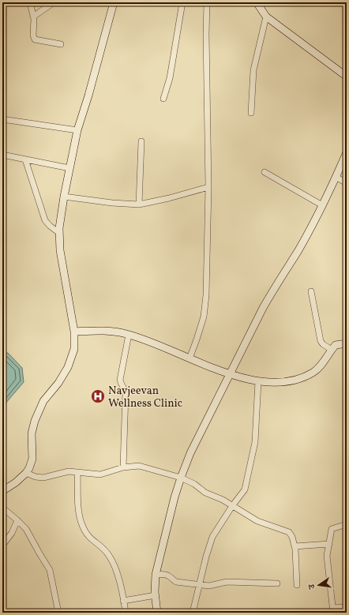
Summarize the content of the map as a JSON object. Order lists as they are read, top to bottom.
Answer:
{
  "places": {
    "hospital": ["Navjeevan Wellness Clinic"]
  },
  "north": "left"
}
